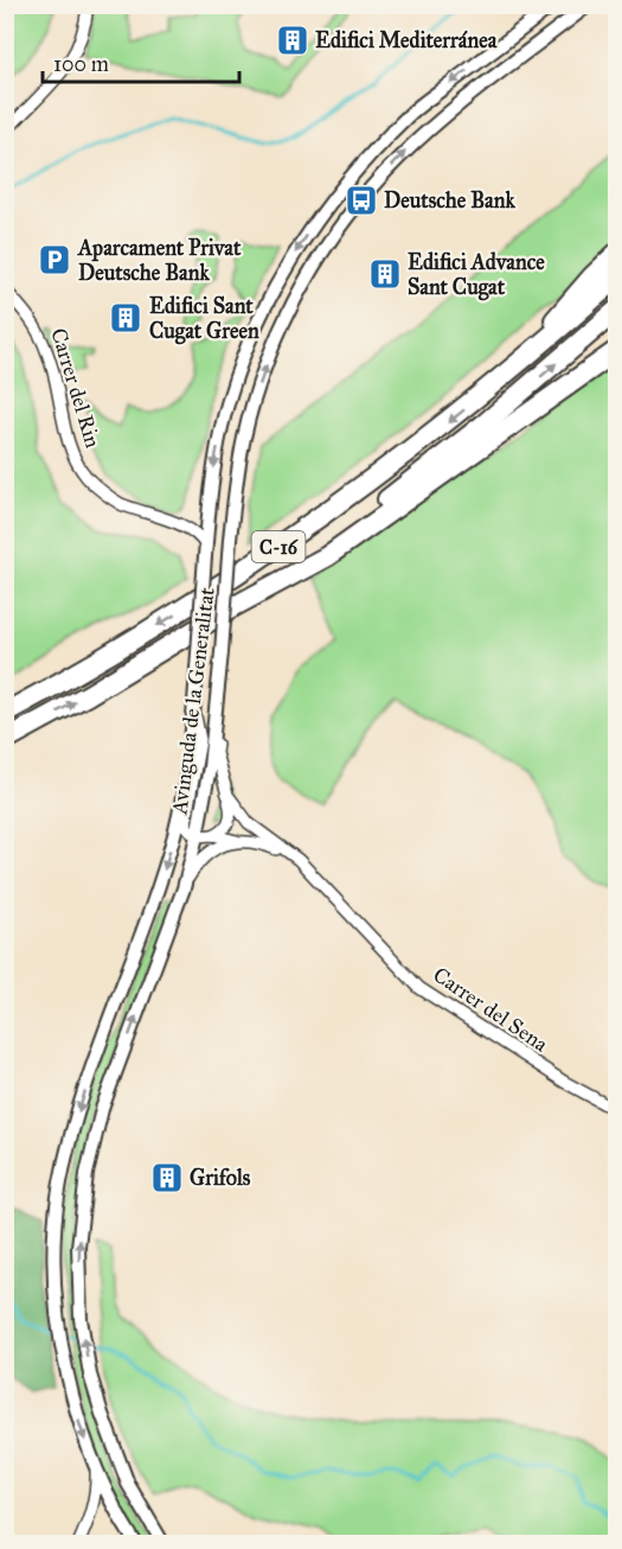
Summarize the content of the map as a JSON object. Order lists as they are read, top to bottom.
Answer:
{
  "streets": {
    "highway": ["C-16"],
    "street": ["Carrer del Rin", "Avinguda de la Generalitat", "Carrer del Sena"]
  },
  "crossings": [
    ["Carrer del Rin", "Avinguda de la Generalitat"],
    ["Avinguda de la Generalitat", "Carrer del Sena"]
  ],
  "places": {
    "building": [
      "Edifici Mediterránea",
      "Edifici Advance Sant Cugat",
      "Edifici Sant Cugat Green",
      "Grifols"
    ],
    "bus stop": ["Deutsche Bank"],
    "parking": ["Aparcament Privat Deutsche Bank"]
  },
  "scale_bar": "100 m"
}
